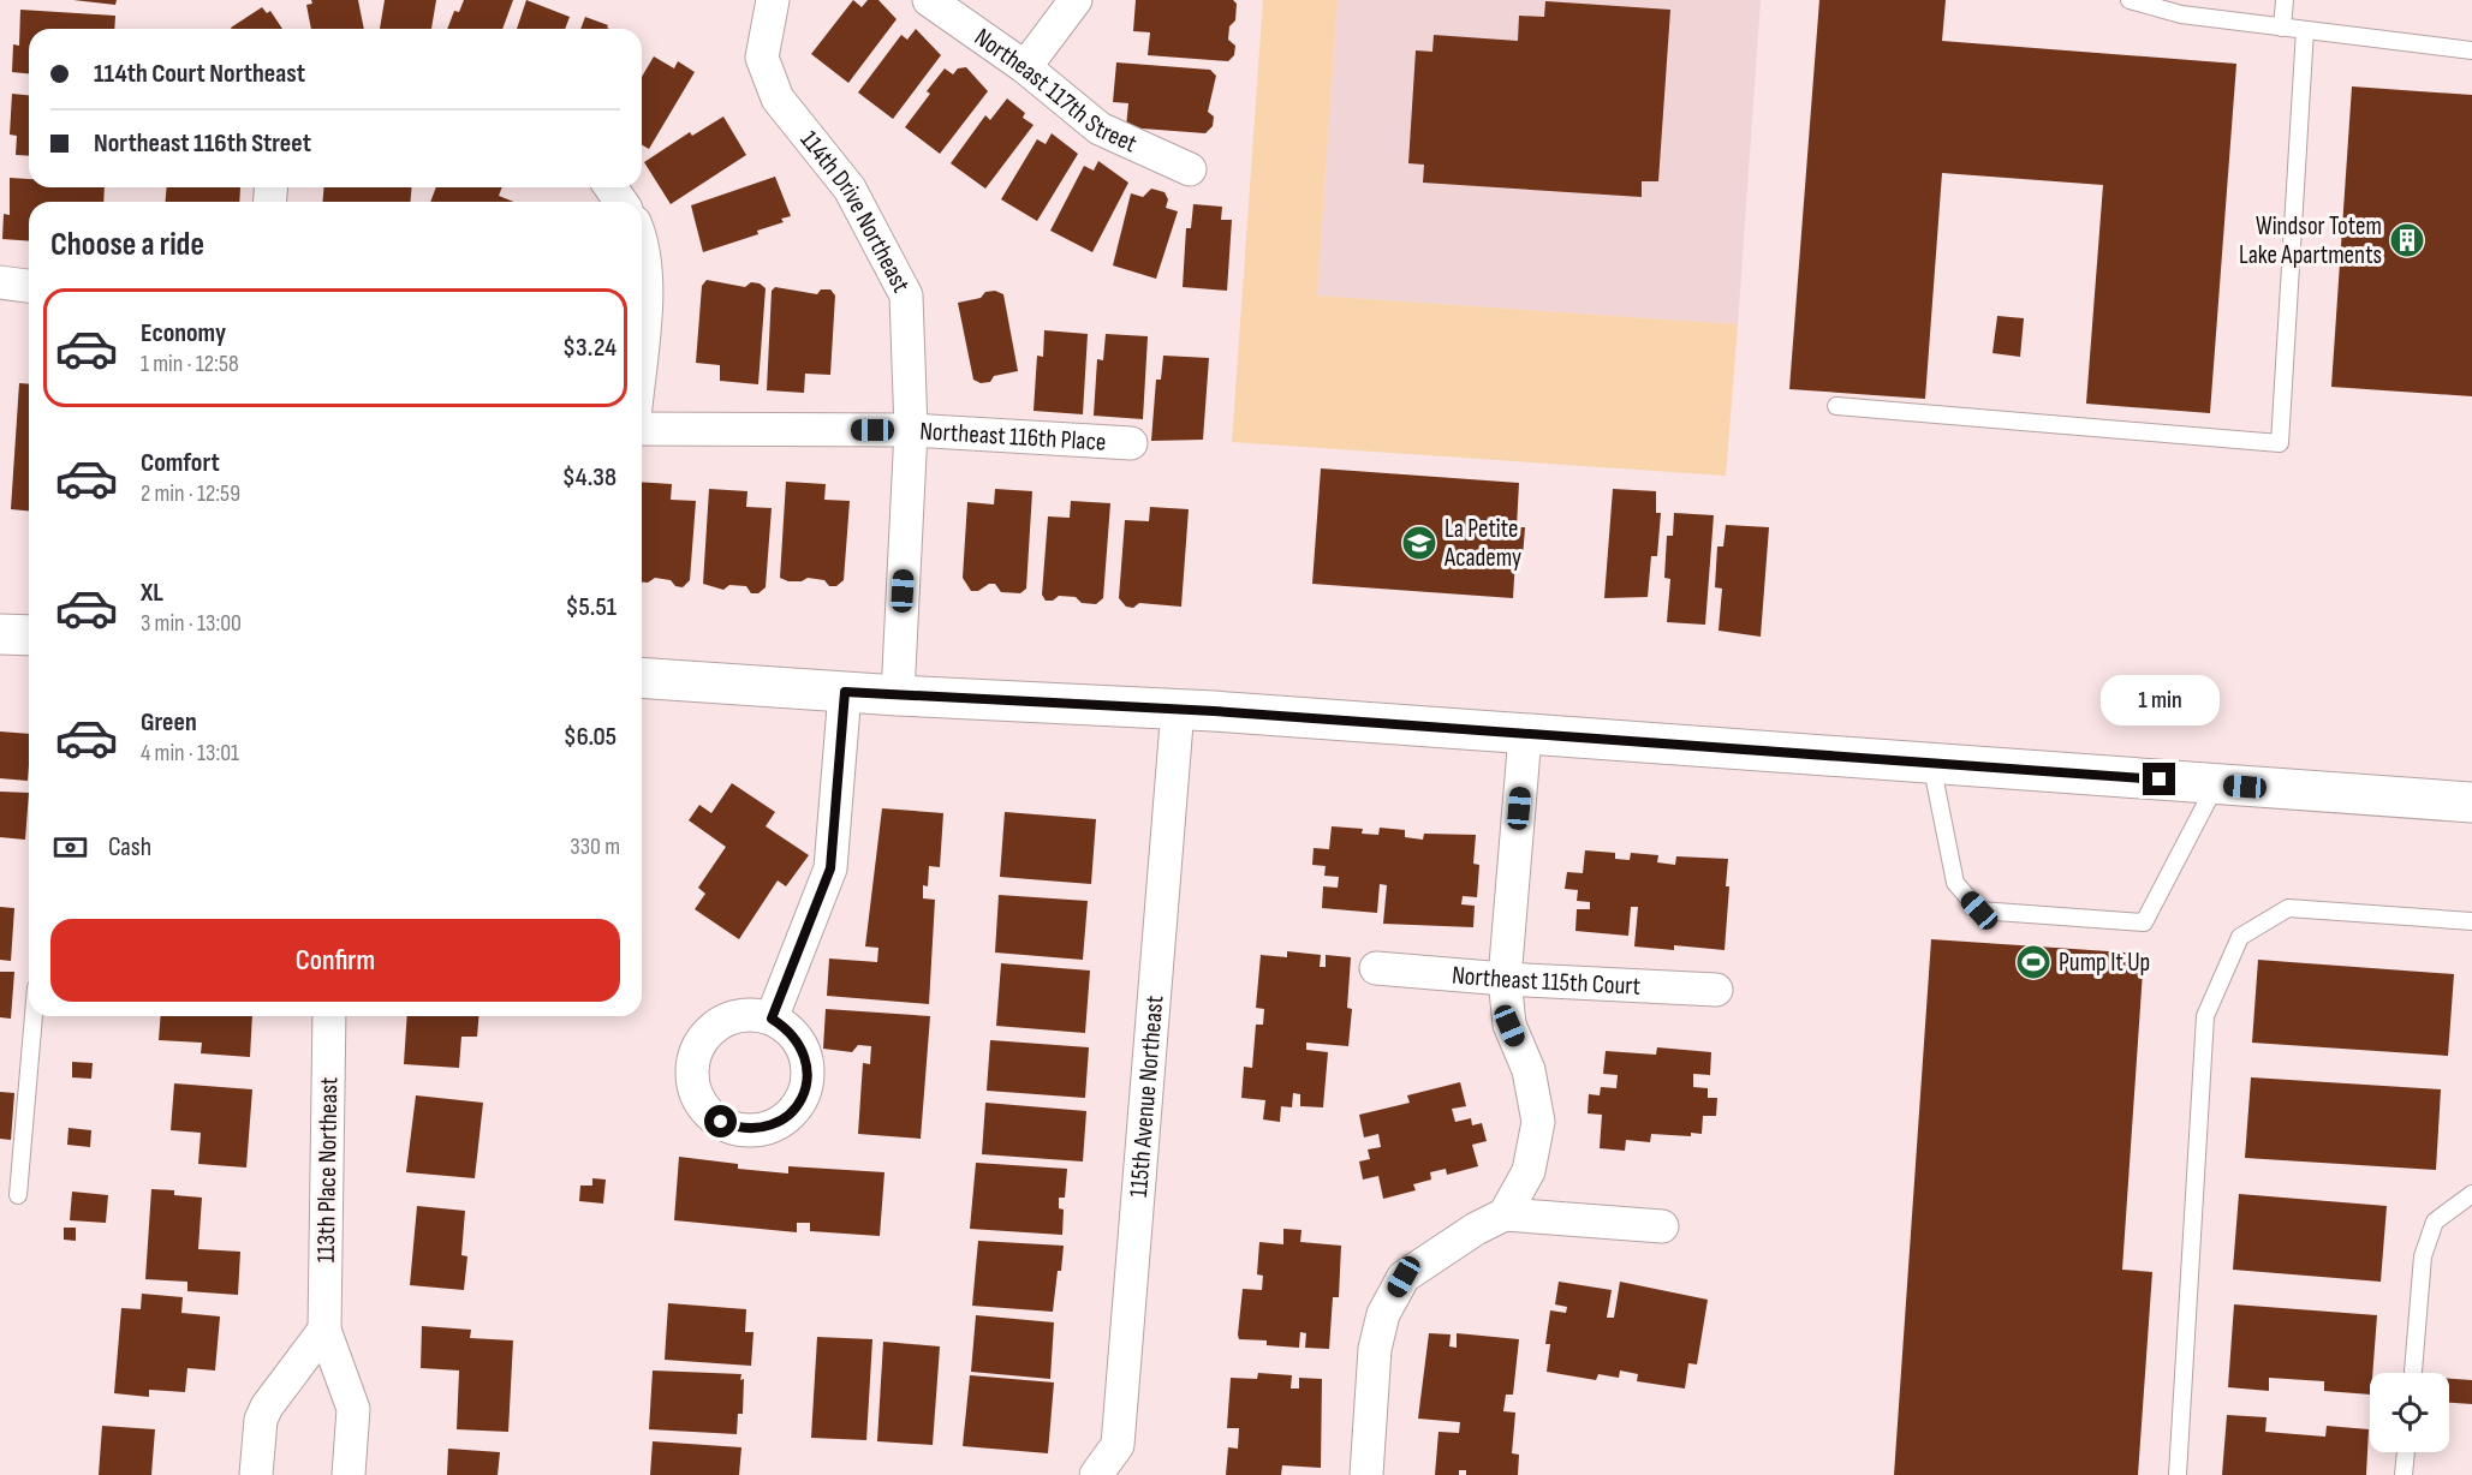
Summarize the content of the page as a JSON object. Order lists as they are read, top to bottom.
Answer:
{
  "streets": {
    "street": [
      "Northeast 117th Street",
      "114th Drive Northeast",
      "Northeast 116th Place",
      "Northeast 115th Court",
      "115th Avenue Northeast",
      "113th Place Northeast"
    ]
  },
  "crossings": [
    ["114th Drive Northeast", "Northeast 116th Place"]
  ],
  "places": {
    "building": ["Windsor Totem Lake Apartments"],
    "school or university": ["La Petite Academy"],
    "sports": ["Pump It Up"]
  },
  "page": {
    "banner": ["114th Court Northeast", "Northeast 116th Street"],
    "heading": "Choose a ride",
    "list": [
      {
        "name": "Economy",
        "note": "1 min · 12:58",
        "value": "$3.24"
      },
      {
        "name": "Comfort",
        "note": "2 min · 12:59",
        "value": "$4.38"
      },
      {
        "name": "XL",
        "note": "3 min · 13:00",
        "value": "$5.51"
      },
      {
        "name": "Green",
        "note": "4 min · 13:01",
        "value": "$6.05"
      }
    ],
    "bubble": "1 min",
    "pay": ["Cash", "330 m"],
    "buttons": "Confirm"
  }
}
